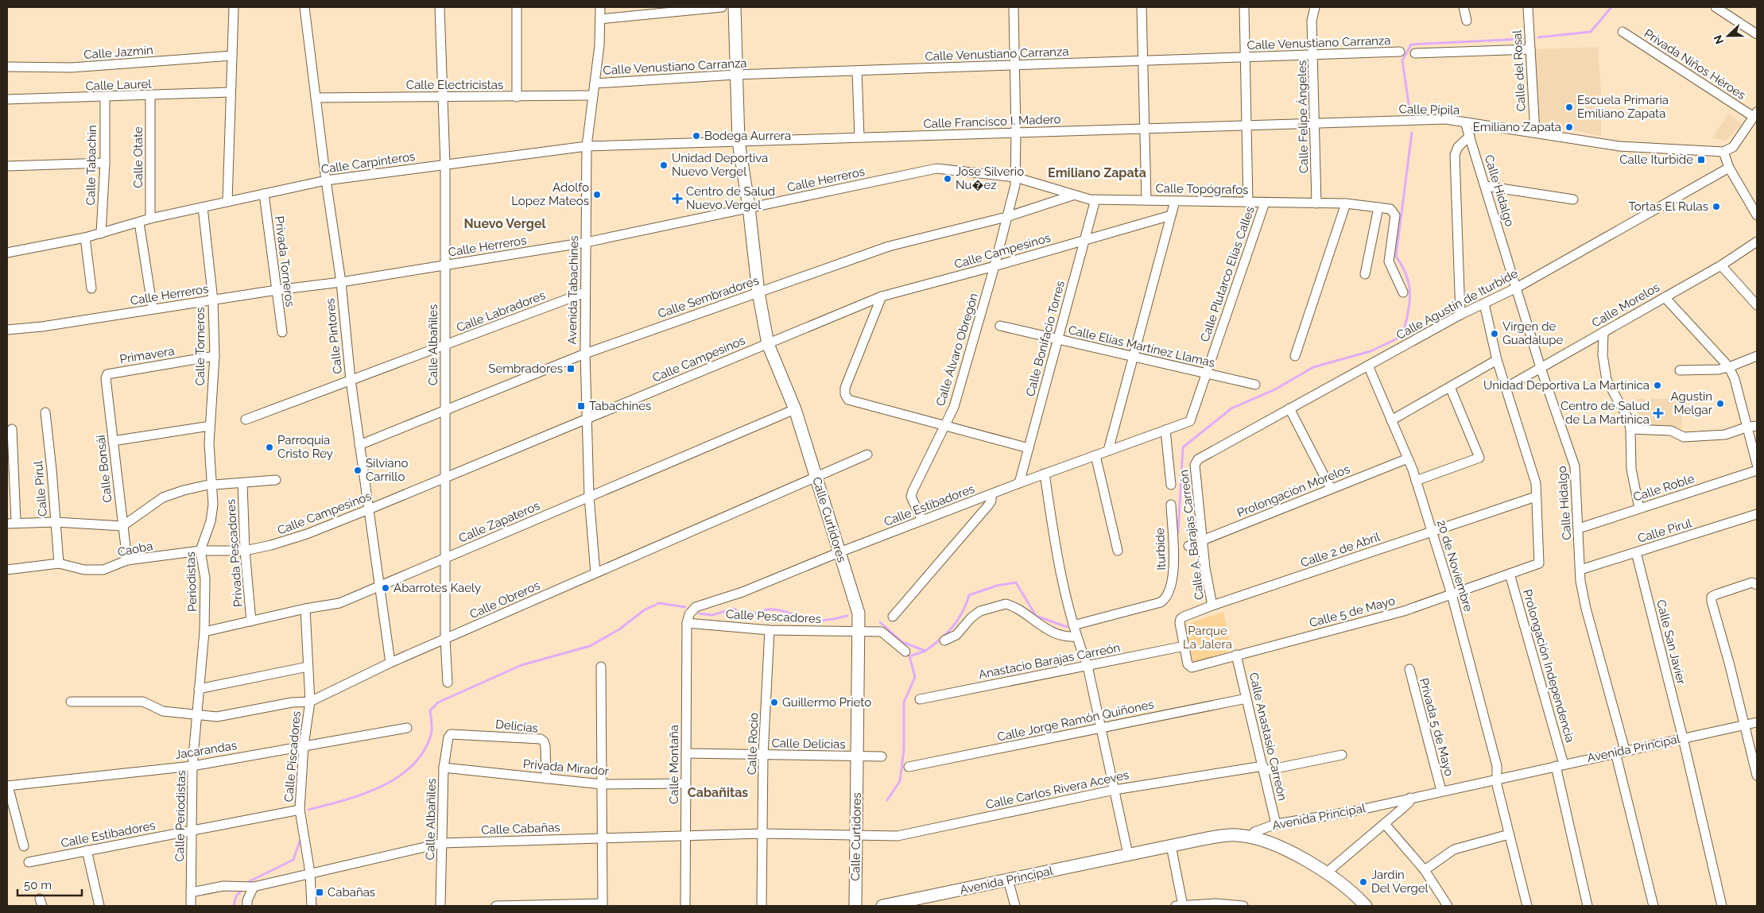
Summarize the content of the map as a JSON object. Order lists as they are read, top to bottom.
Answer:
{
  "streets": {
    "street": [
      "Calle Venustiano Carranza",
      "Calle Jazmín",
      "Privada Niños Héroes",
      "Calle del Rosal",
      "Calle Laurel",
      "Calle Electricistas",
      "Calle Pípila",
      "Calle Felipe Ángeles",
      "Calle Francisco I. Madero",
      "Calle Otate",
      "Calle Carpinteros",
      "Calle Tabachin",
      "Calle Herreros",
      "Calle Topógrafos",
      "Calle Hidalgo",
      "Calle Campesinos",
      "Privada Torneros",
      "Calle Plutarco Elías Calles",
      "Avenida Tabachines",
      "Calle Sembradores",
      "Calle Agustín de Iturbide",
      "Calle Morelos",
      "Calle Labradores",
      "Calle Pintores",
      "Calle Bonifacio Torres",
      "Calle Albañiles",
      "Calle Torneros",
      "Calle Elías Martínez Llamas",
      "Calle Álvaro Obregón",
      "Primavera",
      "Calle Bonsái",
      "Calle Roble",
      "Calle Pirul",
      "Prolongación Morelos",
      "Calle Estibadores",
      "Calle Curtidores",
      "Calle Zapateros",
      "Calle A. Barajas Carreón",
      "Caoba",
      "Iturbide",
      "Calle 2 de Abril",
      "Privada Pescadores",
      "20 de Noviembre",
      "Periodistas",
      "Calle Obreros",
      "Calle 5 de Mayo",
      "Calle Pescadores",
      "Calle San Javier",
      "Anastacio Barajas Carreón",
      "Prolongación Independencia",
      "Calle Jorge Ramón Quiñones",
      "Delicias",
      "Privada 5 de Mayo",
      "Calle Anastasio Carreón",
      "Calle Rocío",
      "Calle Delicias",
      "Avenida Principal",
      "Jacarandas",
      "Calle Piscadores",
      "Calle Montaña",
      "Privada Mirador",
      "Calle Carlos Rivera Aceves",
      "Calle Periodistas",
      "Calle Cabañas"
    ]
  },
  "crossings": [
    ["Calle Venustiano Carranza", "Calle Felipe Ángeles"],
    ["Calle Venustiano Carranza", "Calle Plutarco Elías Calles"],
    ["Calle Venustiano Carranza", "Avenida Tabachines"],
    ["Calle Venustiano Carranza", "Calle Álvaro Obregón"],
    ["Calle Venustiano Carranza", "Calle Curtidores"],
    ["Calle del Rosal", "Calle Pípila"],
    ["Calle Laurel", "Calle Otate"],
    ["Calle Laurel", "Calle Tabachin"],
    ["Calle Electricistas", "Avenida Tabachines"],
    ["Calle Electricistas", "Calle Pintores"],
    ["Calle Electricistas", "Calle Albañiles"],
    ["Calle Pípila", "Calle Felipe Ángeles"],
    ["Calle Pípila", "Calle Francisco I. Madero"],
    ["Calle Pípila", "Calle Hidalgo"],
    ["Calle Pípila", "Calle Plutarco Elías Calles"],
    ["Calle Felipe Ángeles", "Calle Topógrafos"],
    ["Calle Francisco I. Madero", "Calle Carpinteros"],
    ["Calle Francisco I. Madero", "Calle Plutarco Elías Calles"],
    ["Calle Francisco I. Madero", "Calle Álvaro Obregón"],
    ["Calle Francisco I. Madero", "Calle Curtidores"],
    ["Calle Otate", "Calle Carpinteros"],
    ["Calle Carpinteros", "Calle Tabachin"],
    ["Calle Carpinteros", "Privada Torneros"],
    ["Calle Carpinteros", "Avenida Tabachines"],
    ["Calle Carpinteros", "Calle Pintores"],
    ["Calle Carpinteros", "Calle Albañiles"],
    ["Calle Carpinteros", "Calle Torneros"],
    ["Calle Carpinteros", "Calle Curtidores"],
    ["Calle Herreros", "Calle Topógrafos"],
    ["Calle Herreros", "Privada Torneros"],
    ["Calle Herreros", "Avenida Tabachines"],
    ["Calle Herreros", "Calle Pintores"],
    ["Calle Herreros", "Calle Albañiles"],
    ["Calle Herreros", "Calle Torneros"],
    ["Calle Herreros", "Calle Álvaro Obregón"],
    ["Calle Herreros", "Calle Curtidores"],
    ["Calle Topógrafos", "Calle Plutarco Elías Calles"],
    ["Calle Topógrafos", "Calle Sembradores"],
    ["Calle Topógrafos", "Calle Bonifacio Torres"],
    ["Calle Topógrafos", "Calle Álvaro Obregón"],
    ["Calle Hidalgo", "Calle Agustín de Iturbide"],
    ["Calle Hidalgo", "Calle Morelos"],
    ["Calle Hidalgo", "Calle Roble"],
    ["Calle Hidalgo", "Calle Pirul"],
    ["Calle Hidalgo", "Avenida Principal"],
    ["Calle Campesinos", "Avenida Tabachines"],
    ["Calle Campesinos", "Calle Pintores"],
    ["Calle Campesinos", "Calle Bonifacio Torres"],
    ["Calle Campesinos", "Calle Albañiles"],
    ["Calle Campesinos", "Calle Álvaro Obregón"],
    ["Calle Campesinos", "Calle Curtidores"],
    ["Calle Campesinos", "Caoba"],
    ["Calle Campesinos", "Privada Pescadores"],
    ["Calle Plutarco Elías Calles", "Calle Elías Martínez Llamas"],
    ["Calle Plutarco Elías Calles", "Calle Estibadores"],
    ["Avenida Tabachines", "Calle Sembradores"],
    ["Avenida Tabachines", "Calle Labradores"],
    ["Avenida Tabachines", "Calle Zapateros"],
    ["Avenida Tabachines", "Calle Obreros"],
    ["Calle Sembradores", "Calle Pintores"],
    ["Calle Sembradores", "Calle Albañiles"],
    ["Calle Sembradores", "Calle Álvaro Obregón"],
    ["Calle Sembradores", "Calle Curtidores"],
    ["Calle Agustín de Iturbide", "Calle A. Barajas Carreón"],
    ["Calle Agustín de Iturbide", "20 de Noviembre"],
    ["Calle Labradores", "Calle Pintores"],
    ["Calle Labradores", "Calle Albañiles"],
    ["Calle Pintores", "Calle Zapateros"],
    ["Calle Pintores", "Calle Obreros"],
    ["Calle Bonifacio Torres", "Calle Elías Martínez Llamas"],
    ["Calle Bonifacio Torres", "Calle Estibadores"],
    ["Calle Albañiles", "Calle Zapateros"],
    ["Calle Albañiles", "Calle Obreros"],
    ["Calle Albañiles", "Delicias"],
    ["Calle Albañiles", "Privada Mirador"],
    ["Calle Albañiles", "Calle Cabañas"],
    ["Calle Torneros", "Primavera"],
    ["Calle Torneros", "Periodistas"],
    ["Calle Álvaro Obregón", "Calle Estibadores"],
    ["Primavera", "Calle Bonsái"],
    ["Calle Bonsái", "Caoba"],
    ["Calle Pirul", "Caoba"],
    ["Calle Pirul", "Calle San Javier"],
    ["Prolongación Morelos", "Calle A. Barajas Carreón"],
    ["Prolongación Morelos", "20 de Noviembre"],
    ["Calle Estibadores", "Calle Curtidores"],
    ["Calle Estibadores", "Calle Pescadores"],
    ["Calle Estibadores", "Calle Piscadores"],
    ["Calle Estibadores", "Calle Montaña"],
    ["Calle Estibadores", "Calle Periodistas"],
    ["Calle Curtidores", "Calle Zapateros"],
    ["Calle Curtidores", "Calle Obreros"],
    ["Calle Curtidores", "Calle Pescadores"],
    ["Calle Curtidores", "Calle Delicias"],
    ["Calle Curtidores", "Calle Carlos Rivera Aceves"],
    ["Calle Curtidores", "Calle Cabañas"],
    ["Calle Zapateros", "Privada Pescadores"],
    ["Calle Zapateros", "Periodistas"],
    ["Calle Zapateros", "Calle Piscadores"],
    ["Calle Zapateros", "Calle Periodistas"],
    ["Calle A. Barajas Carreón", "Calle 2 de Abril"],
    ["Caoba", "Privada Pescadores"],
    ["Caoba", "Periodistas"],
    ["Calle 2 de Abril", "20 de Noviembre"],
    ["Calle 2 de Abril", "Calle 5 de Mayo"],
    ["Calle 2 de Abril", "Anastacio Barajas Carreón"],
    ["20 de Noviembre", "Calle 5 de Mayo"],
    ["20 de Noviembre", "Avenida Principal"],
    ["Periodistas", "Calle Periodistas"],
    ["Calle Obreros", "Calle Piscadores"],
    ["Calle Obreros", "Calle Periodistas"],
    ["Calle 5 de Mayo", "Anastacio Barajas Carreón"],
    ["Calle 5 de Mayo", "Prolongación Independencia"],
    ["Calle 5 de Mayo", "Calle Anastasio Carreón"],
    ["Calle Pescadores", "Calle Rocío"],
    ["Calle Pescadores", "Calle Montaña"],
    ["Calle San Javier", "Avenida Principal"],
    ["Prolongación Independencia", "Avenida Principal"],
    ["Calle Jorge Ramón Quiñones", "Calle Anastasio Carreón"],
    ["Delicias", "Privada Mirador"],
    ["Privada 5 de Mayo", "Avenida Principal"],
    ["Calle Anastasio Carreón", "Avenida Principal"],
    ["Calle Anastasio Carreón", "Calle Carlos Rivera Aceves"],
    ["Calle Rocío", "Calle Delicias"],
    ["Calle Rocío", "Calle Cabañas"],
    ["Calle Delicias", "Calle Montaña"],
    ["Jacarandas", "Calle Piscadores"],
    ["Jacarandas", "Calle Periodistas"],
    ["Calle Piscadores", "Calle Cabañas"],
    ["Calle Montaña", "Privada Mirador"],
    ["Calle Montaña", "Calle Cabañas"],
    ["Calle Carlos Rivera Aceves", "Calle Cabañas"],
    ["Calle Periodistas", "Calle Cabañas"]
  ],
  "districts": ["Emiliano Zapata", "Nuevo Vergel", "Cabañitas"],
  "parks": ["Parque La Jalera"],
  "places": {
    "other": [
      "Escuela Primaria Emiliano Zapata",
      "Emiliano Zapata",
      "Bodega Aurrera",
      "Unidad Deportiva Nuevo Vergel",
      "Jose Silverio Nu�ez",
      "Adolfo Lopez Mateos",
      "Tortas El Rulas",
      "Virgen de Guadalupe",
      "Unidad Deportiva La Martínica",
      "Agustin Melgar",
      "Parroquia Cristo Rey",
      "Silviano Carrillo",
      "Abarrotes Kaely",
      "Guillermo Prieto",
      "Jardin Del Vergel"
    ],
    "transit": [
      "Calle Iturbide",
      "Sembradores",
      "Tabachines",
      "Cabañas"
    ],
    "health": ["Centro de Salud Nuevo Vergel", "Centro de Salud de La Martinica"]
  },
  "scale_bar": "50 m",
  "north": "left"
}
